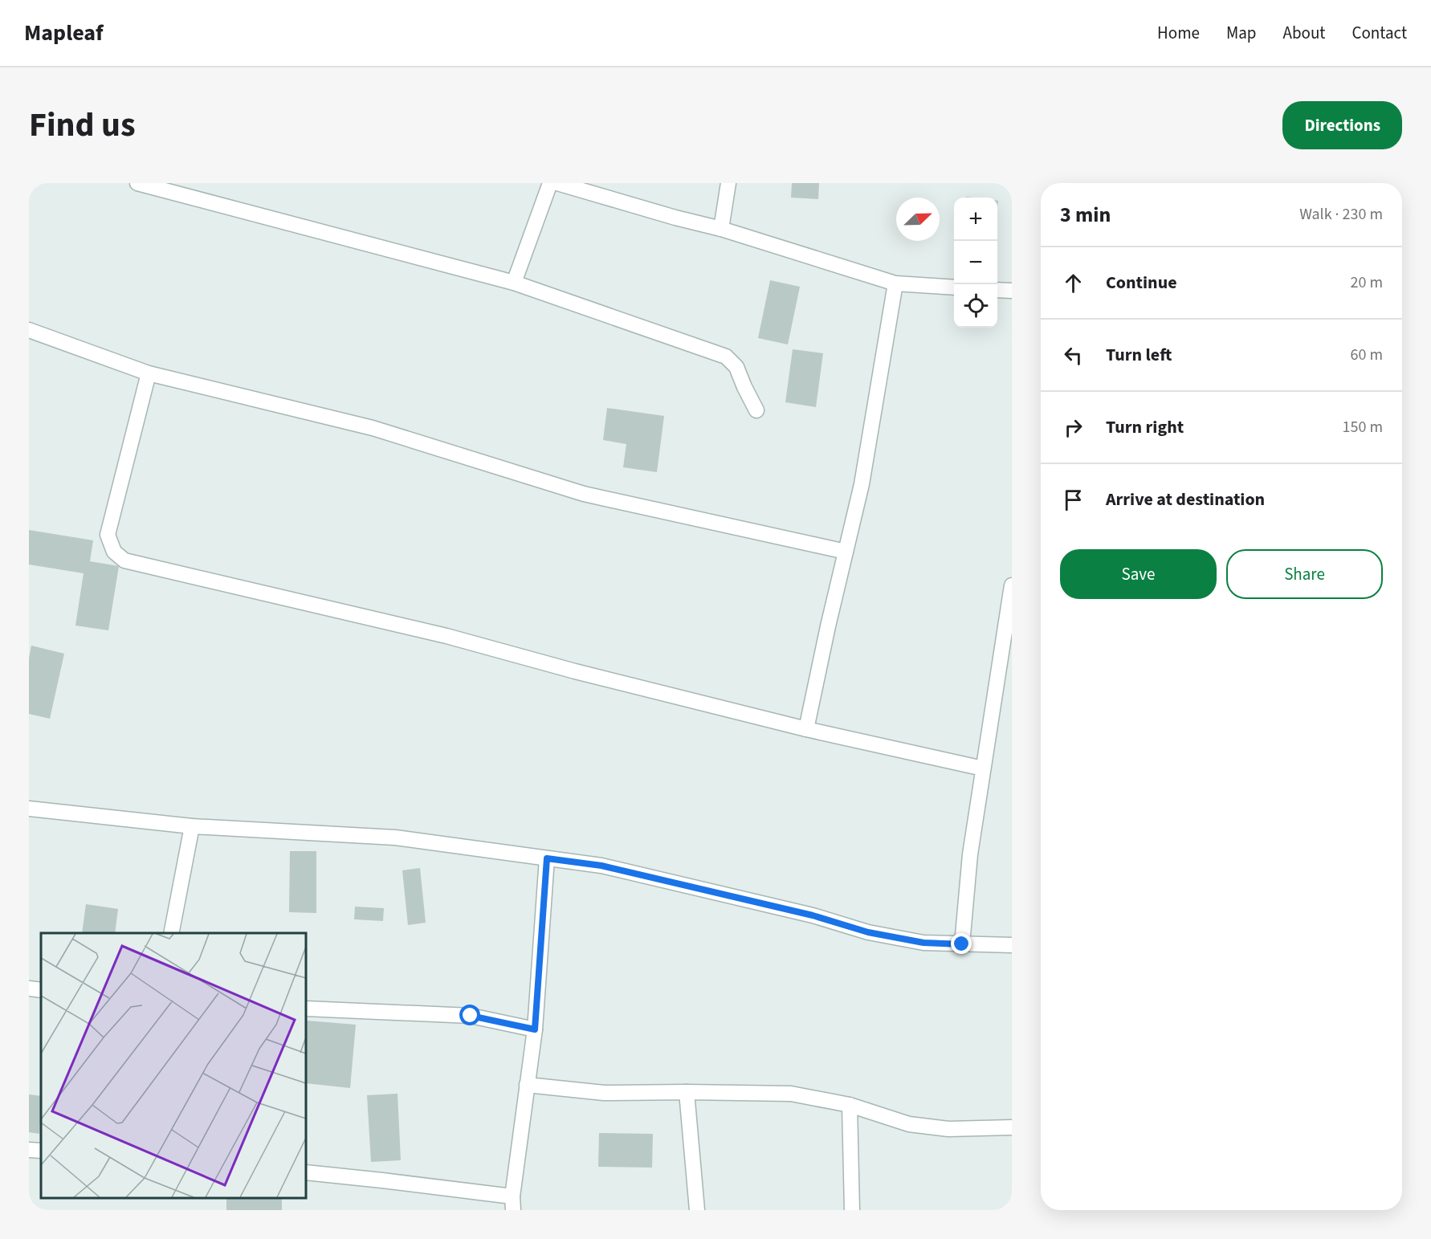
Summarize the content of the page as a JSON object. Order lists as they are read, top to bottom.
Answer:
{
  "north": "top right",
  "page": {
    "header": "Mapleaf",
    "nav": [
      "Home",
      "Map",
      "About",
      "Contact"
    ],
    "title": "Find us",
    "buttons": [
      "Directions",
      ["Save", "Share"]
    ],
    "heading": ["3 min", "Walk · 230 m"],
    "map_buttons": ["+", "−"],
    "list": [
      ["Continue", "20 m"],
      ["Turn left", "60 m"],
      ["Turn right", "150 m"],
      "Arrive at destination"
    ]
  }
}
